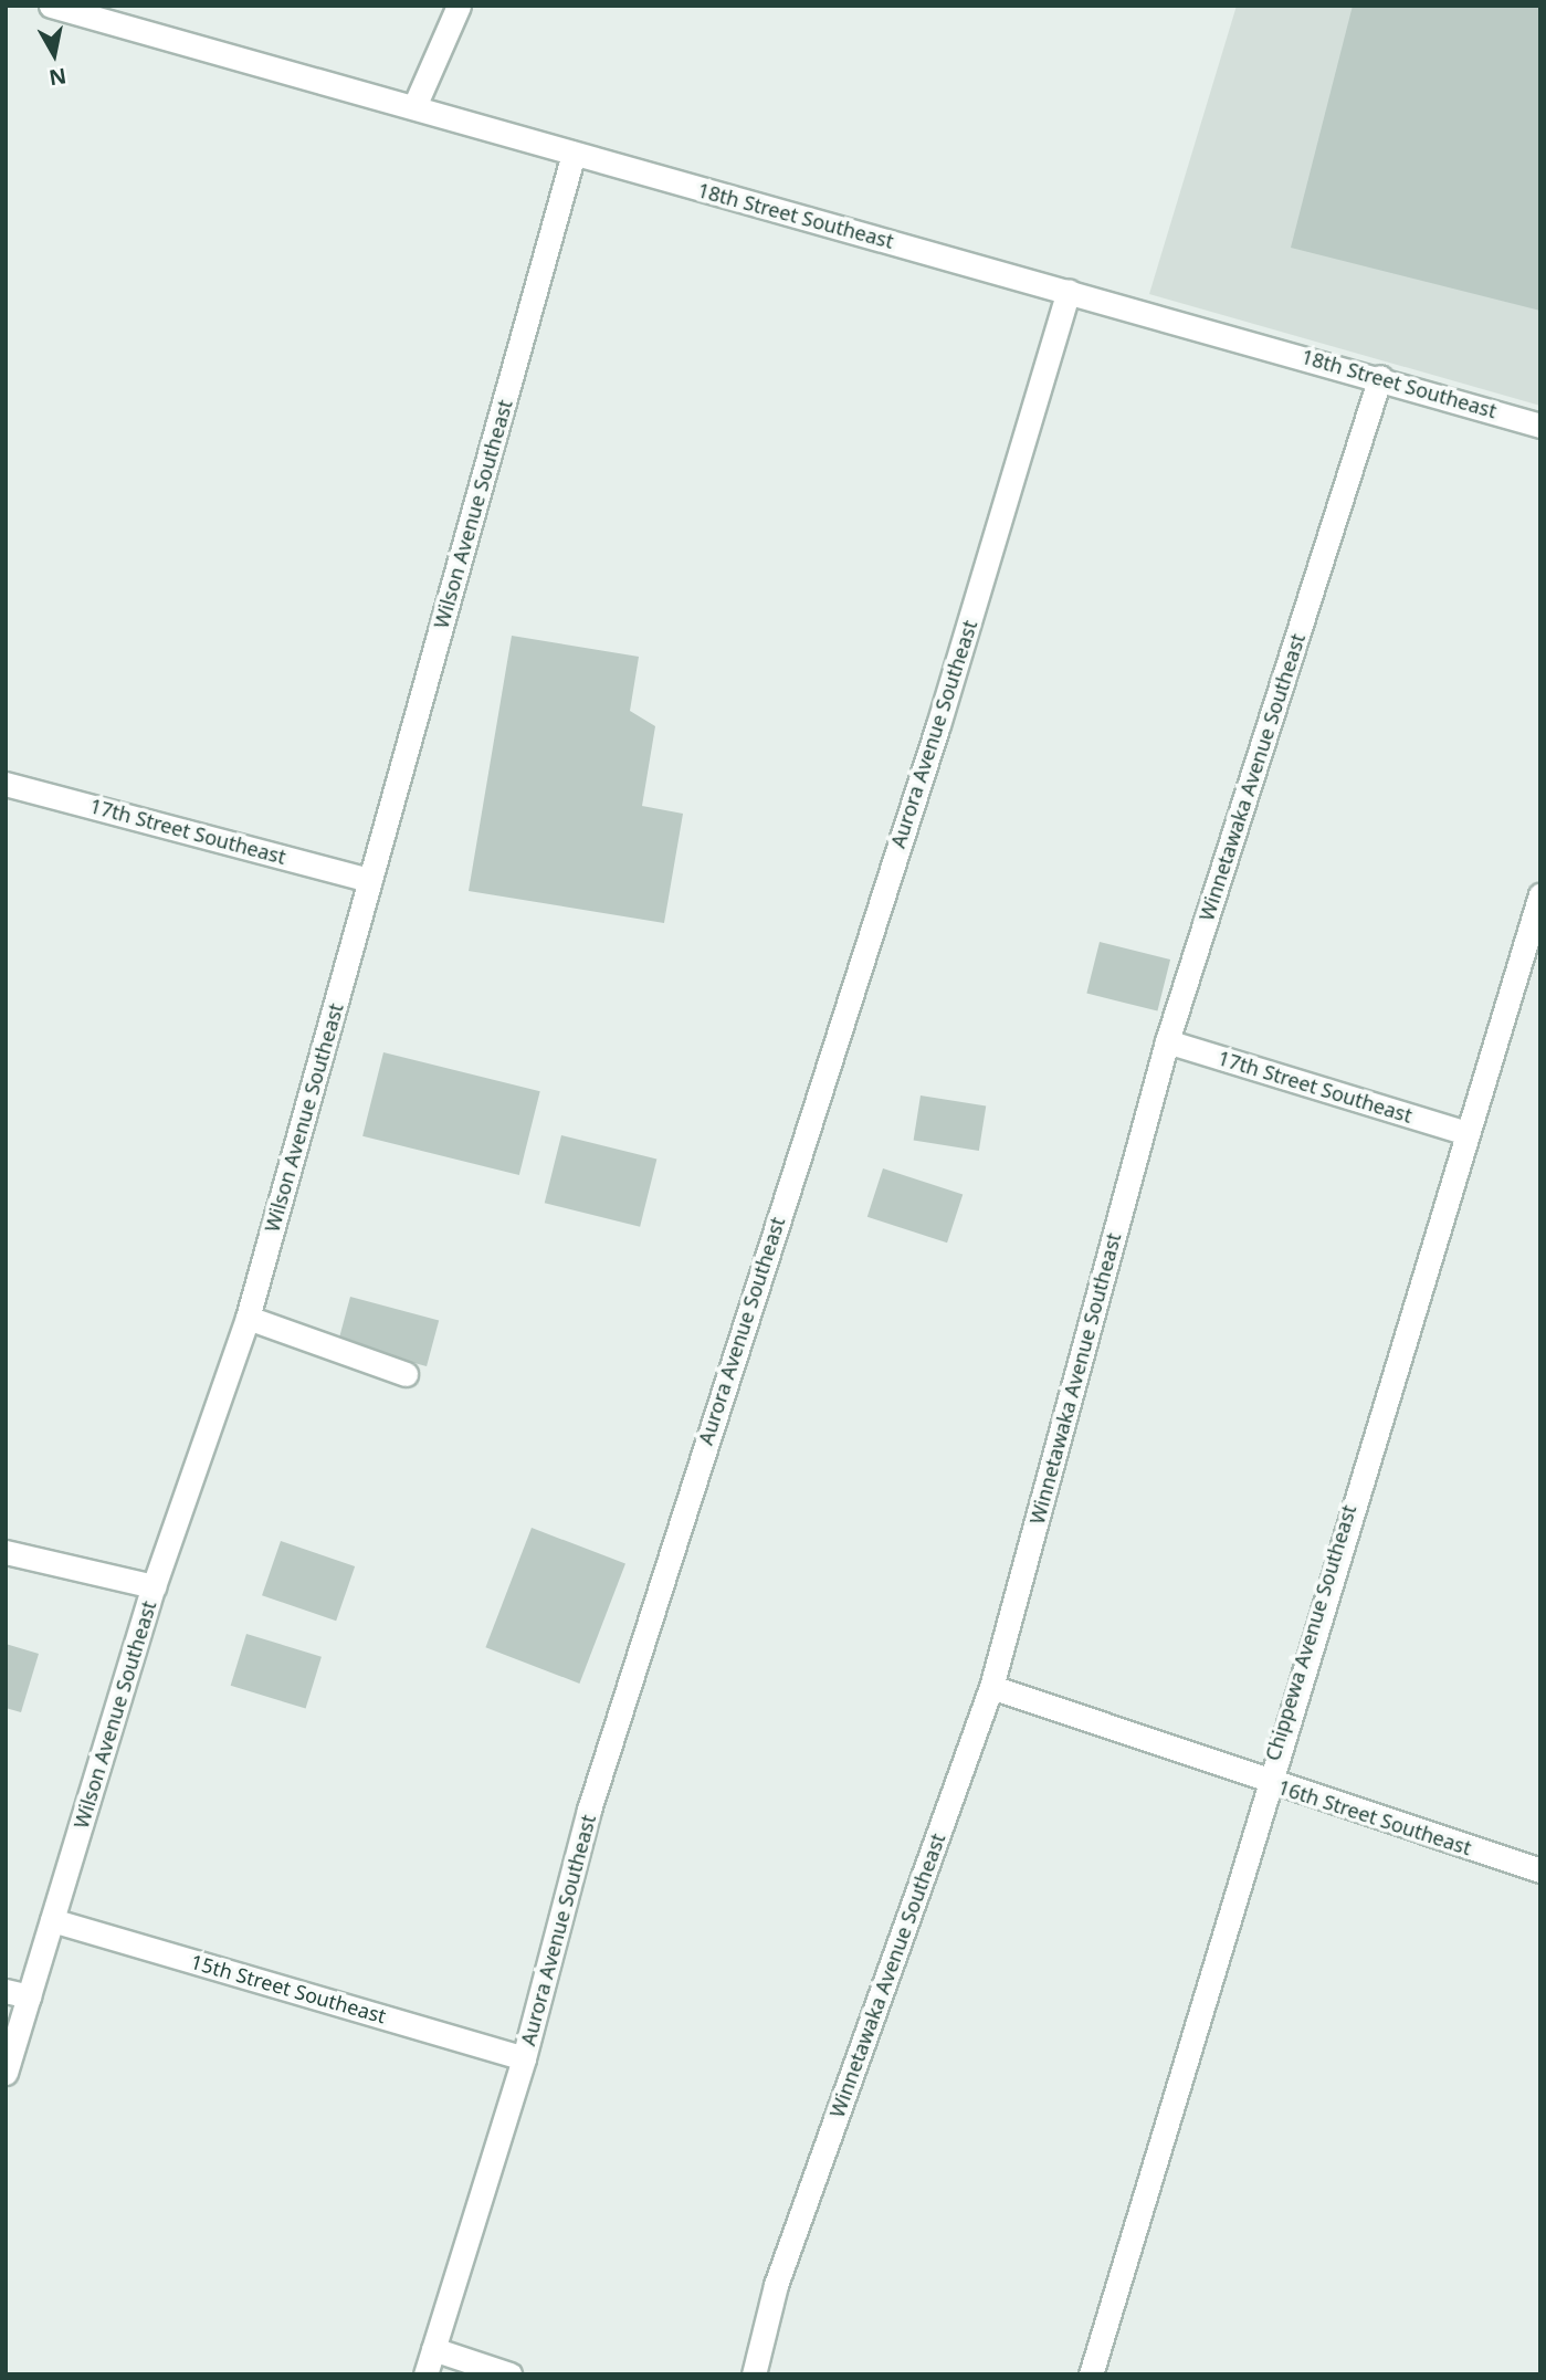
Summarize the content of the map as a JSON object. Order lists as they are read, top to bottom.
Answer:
{
  "streets": {
    "street": [
      "18th Street Southeast",
      "Wilson Avenue Southeast",
      "Aurora Avenue Southeast",
      "Winnetawaka Avenue Southeast",
      "17th Street Southeast",
      "Chippewa Avenue Southeast",
      "16th Street Southeast",
      "15th Street Southeast"
    ]
  },
  "crossings": [
    ["18th Street Southeast", "Wilson Avenue Southeast"],
    ["18th Street Southeast", "Aurora Avenue Southeast"],
    ["18th Street Southeast", "Winnetawaka Avenue Southeast"],
    ["Wilson Avenue Southeast", "17th Street Southeast"],
    ["Wilson Avenue Southeast", "15th Street Southeast"],
    ["Aurora Avenue Southeast", "15th Street Southeast"],
    ["Winnetawaka Avenue Southeast", "17th Street Southeast"],
    ["Winnetawaka Avenue Southeast", "16th Street Southeast"],
    ["17th Street Southeast", "Chippewa Avenue Southeast"],
    ["Chippewa Avenue Southeast", "16th Street Southeast"]
  ],
  "north": "bottom"
}
